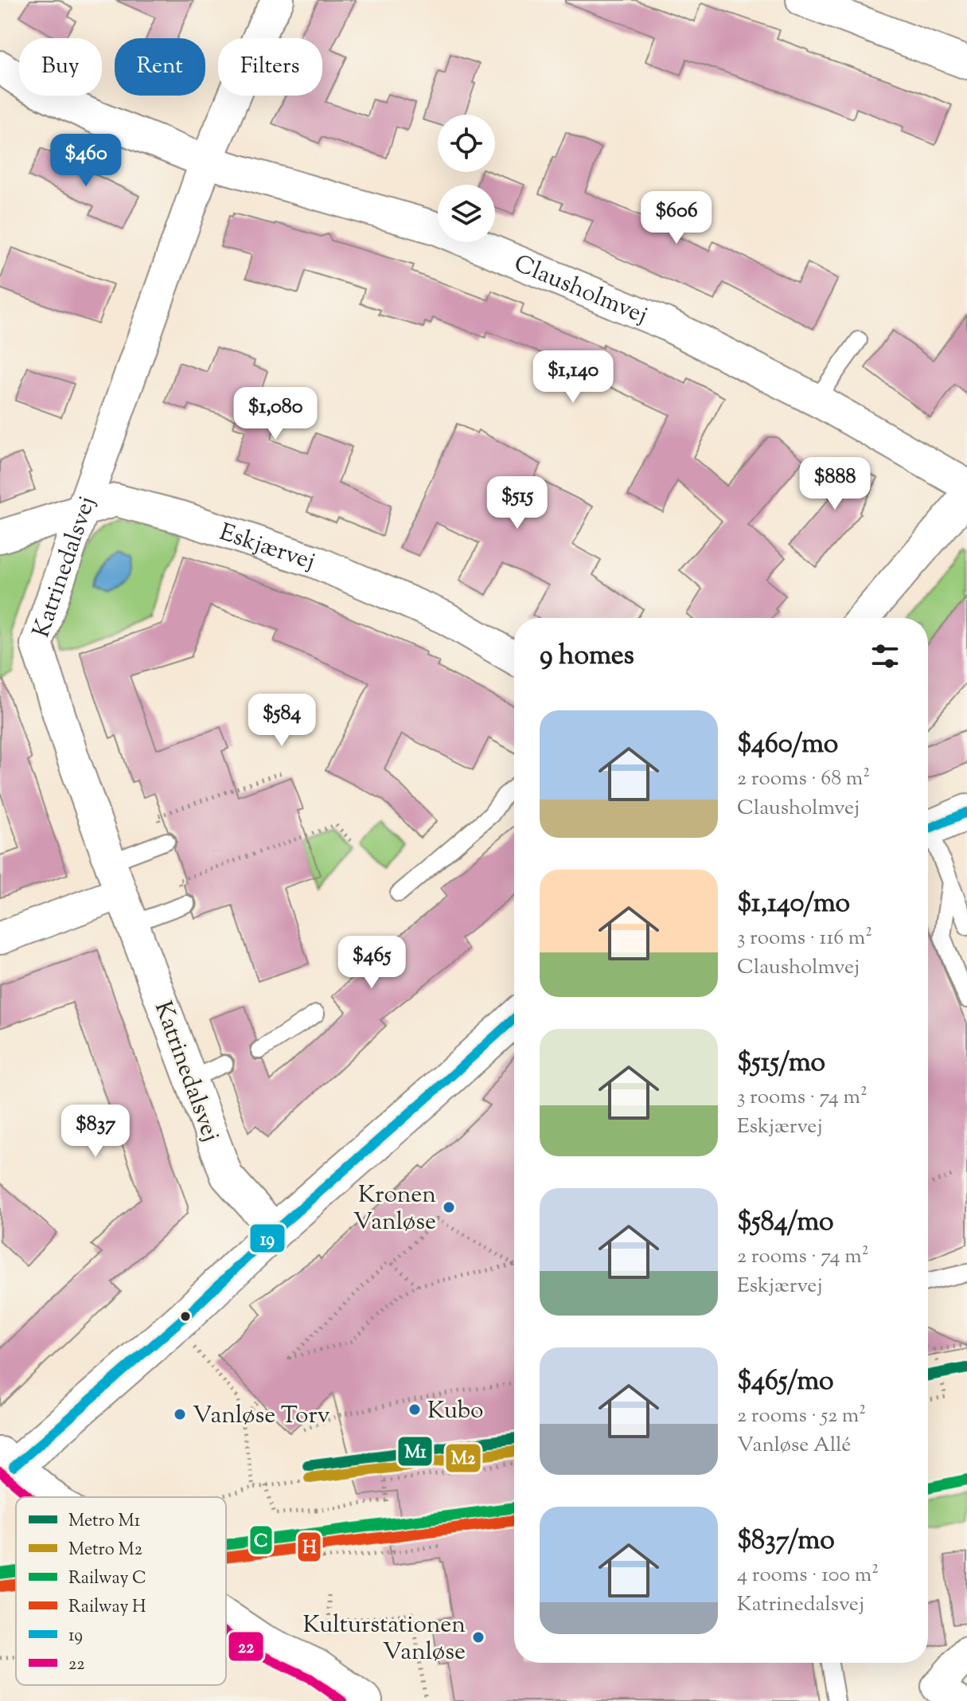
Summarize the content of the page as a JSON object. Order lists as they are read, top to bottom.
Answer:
{
  "streets": {
    "street": ["Clausholmvej", "Eskjærvej", "Katrinedalsvej"]
  },
  "crossings": [
    ["Clausholmvej", "Katrinedalsvej"],
    ["Eskjærvej", "Katrinedalsvej"]
  ],
  "places": [
    "Kronen Vanløse",
    "Kubo",
    "Vanløse Torv",
    "Kulturstationen Vanløse"
  ],
  "lines": [
    "transit line 19",
    "metro line M1",
    "metro line M2",
    "transit line 22",
    "rail line C",
    "rail line H"
  ],
  "legend": [
    "Metro M1",
    "Metro M2",
    "Railway C",
    "Railway H",
    "19",
    "22"
  ],
  "page": {
    "chip": ["Buy", "Rent", "Filters"],
    "price": [
      "$460",
      "$606",
      "$1,140",
      "$1,080",
      "$888",
      "$515",
      "$584",
      "$465",
      "$837"
    ],
    "heading": "9 homes",
    "list": [
      {
        "name": "$460/mo",
        "note": "2 rooms · 68 m² · Clausholmvej"
      },
      {
        "name": "$1,140/mo",
        "note": "3 rooms · 116 m² · Clausholmvej"
      },
      {
        "name": "$515/mo",
        "note": "3 rooms · 74 m² · Eskjærvej"
      },
      {
        "name": "$584/mo",
        "note": "2 rooms · 74 m² · Eskjærvej"
      },
      {
        "name": "$465/mo",
        "note": "2 rooms · 52 m² · Vanløse Allé"
      },
      {
        "name": "$837/mo",
        "note": "4 rooms · 100 m² · Katrinedalsvej"
      }
    ]
  }
}
